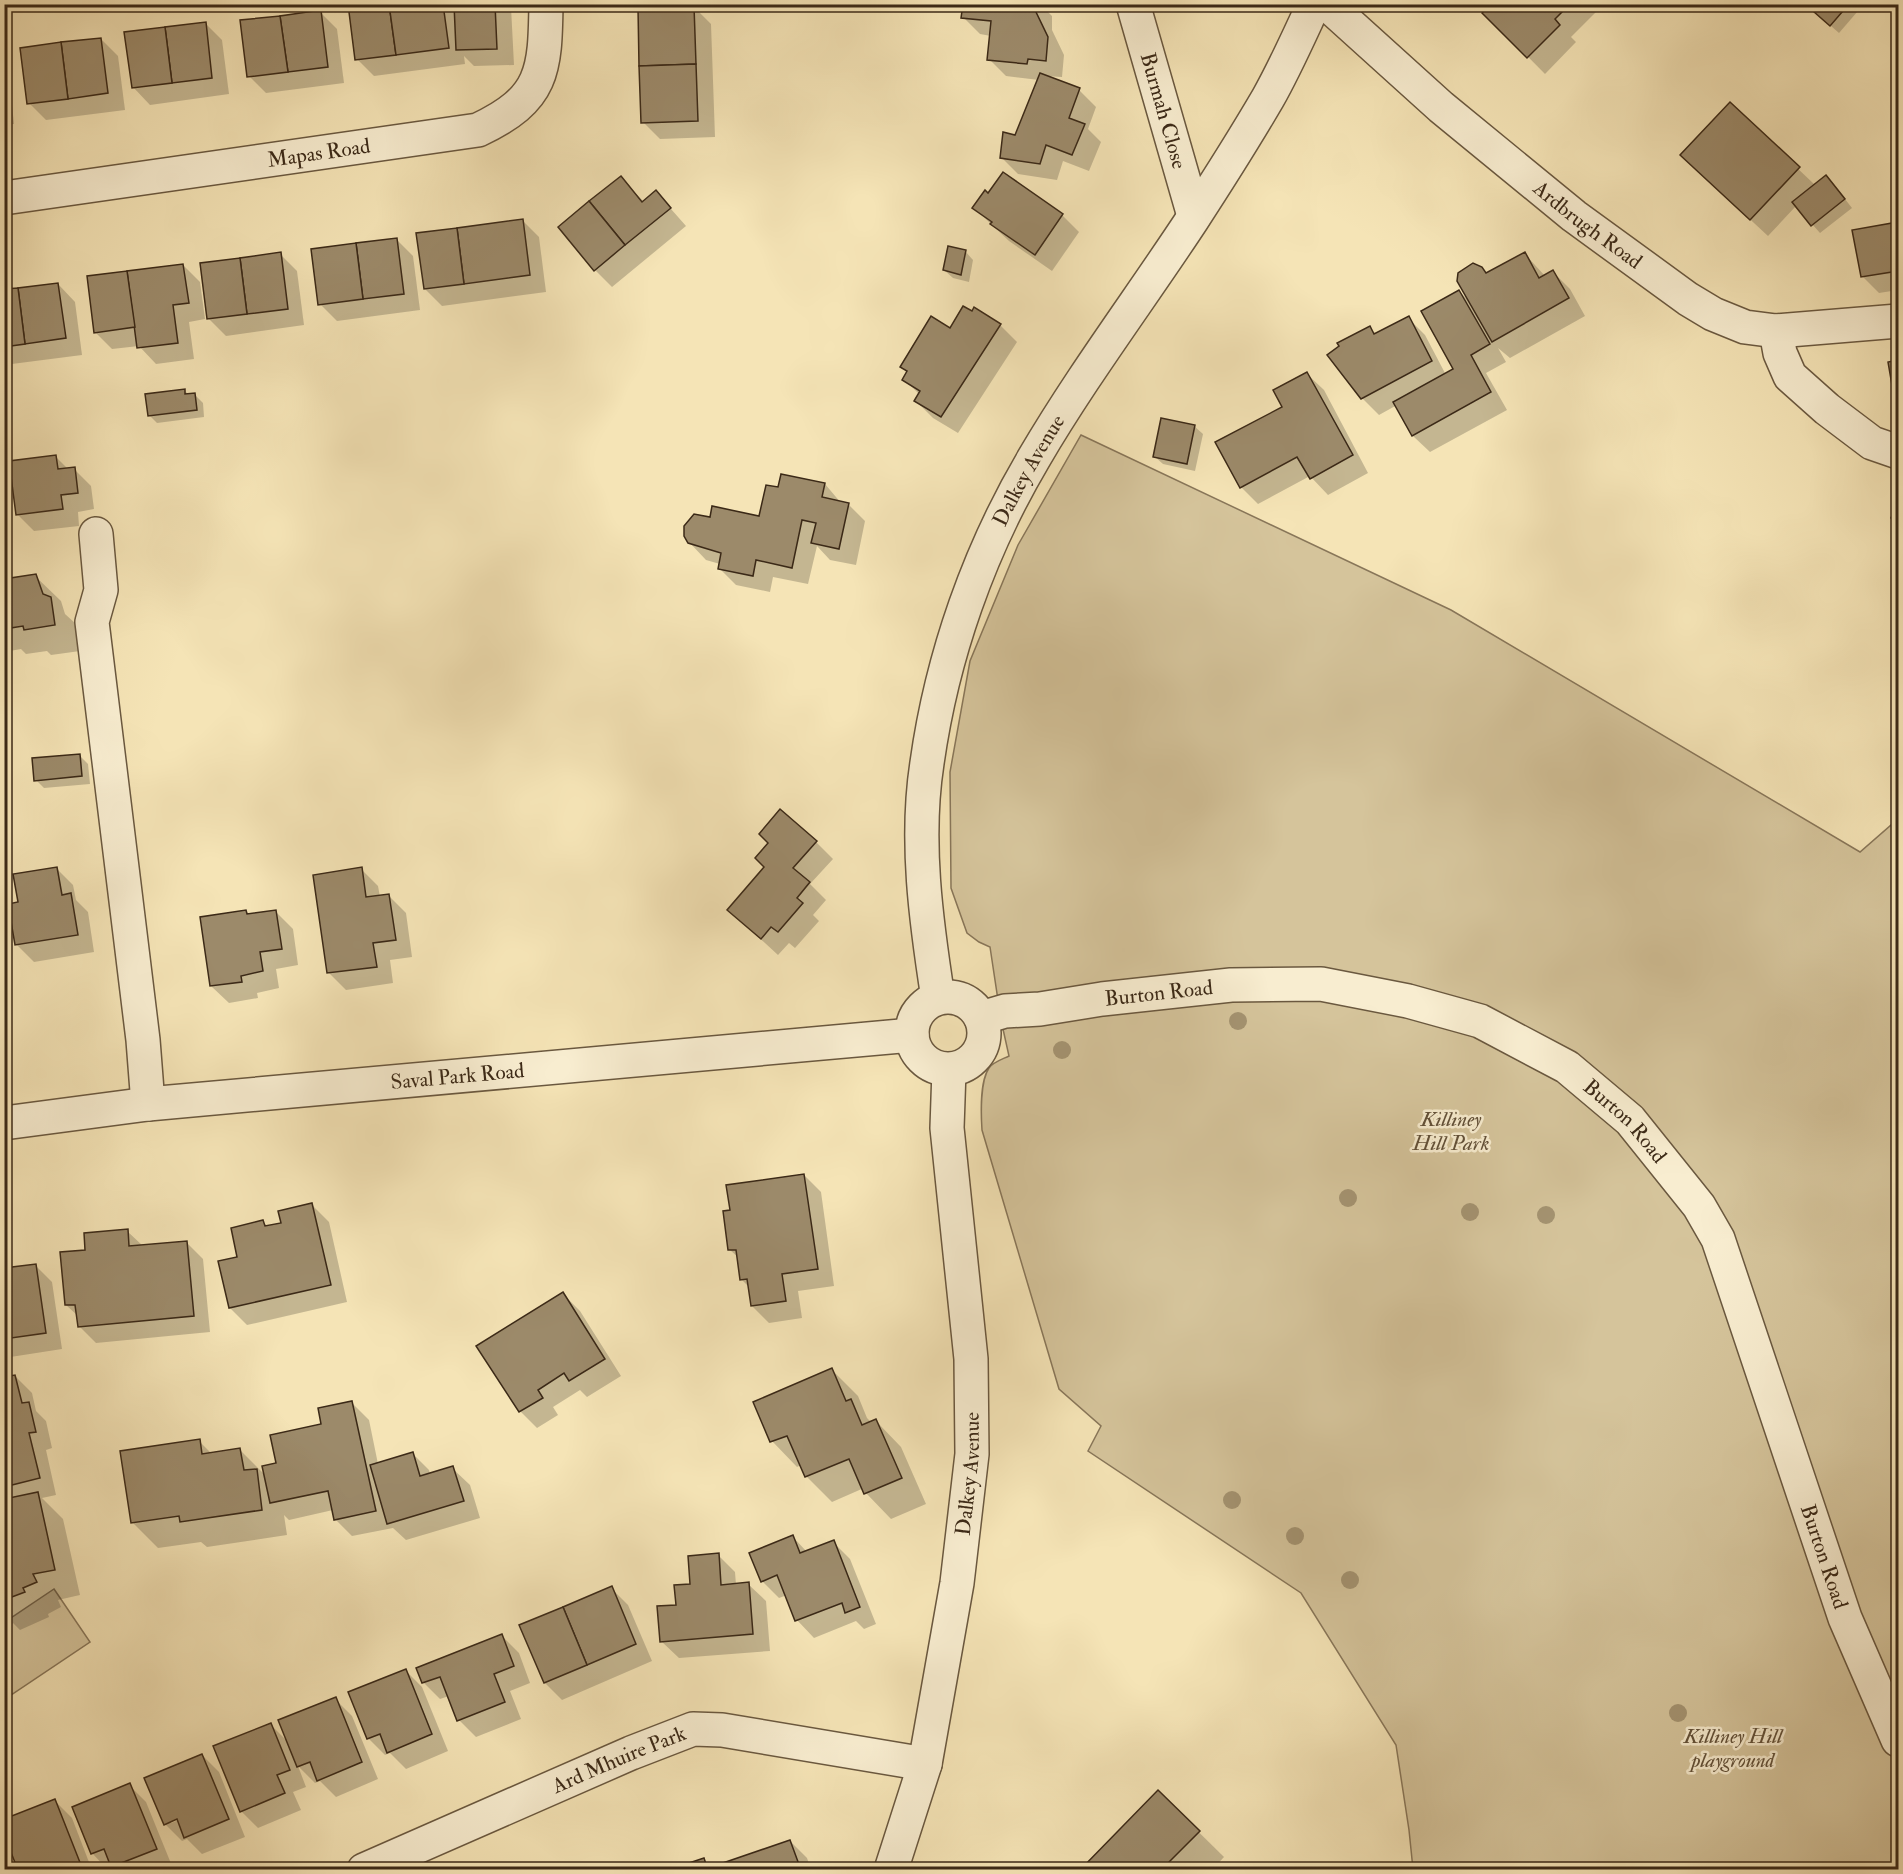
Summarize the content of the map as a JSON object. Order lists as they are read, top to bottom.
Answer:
{
  "streets": {
    "street": [
      "Burmah Close",
      "Mapas Road",
      "Ardbrugh Road",
      "Dalkey Avenue",
      "Burton Road",
      "Saval Park Road",
      "Ard Mhuire Park"
    ]
  },
  "crossings": [
    ["Burmah Close", "Dalkey Avenue"],
    ["Dalkey Avenue", "Burton Road"],
    ["Dalkey Avenue", "Saval Park Road"],
    ["Dalkey Avenue", "Ard Mhuire Park"],
    ["Burton Road", "Saval Park Road"]
  ],
  "parks": ["Killiney Hill Park", "Killiney Hill playground"]
}
